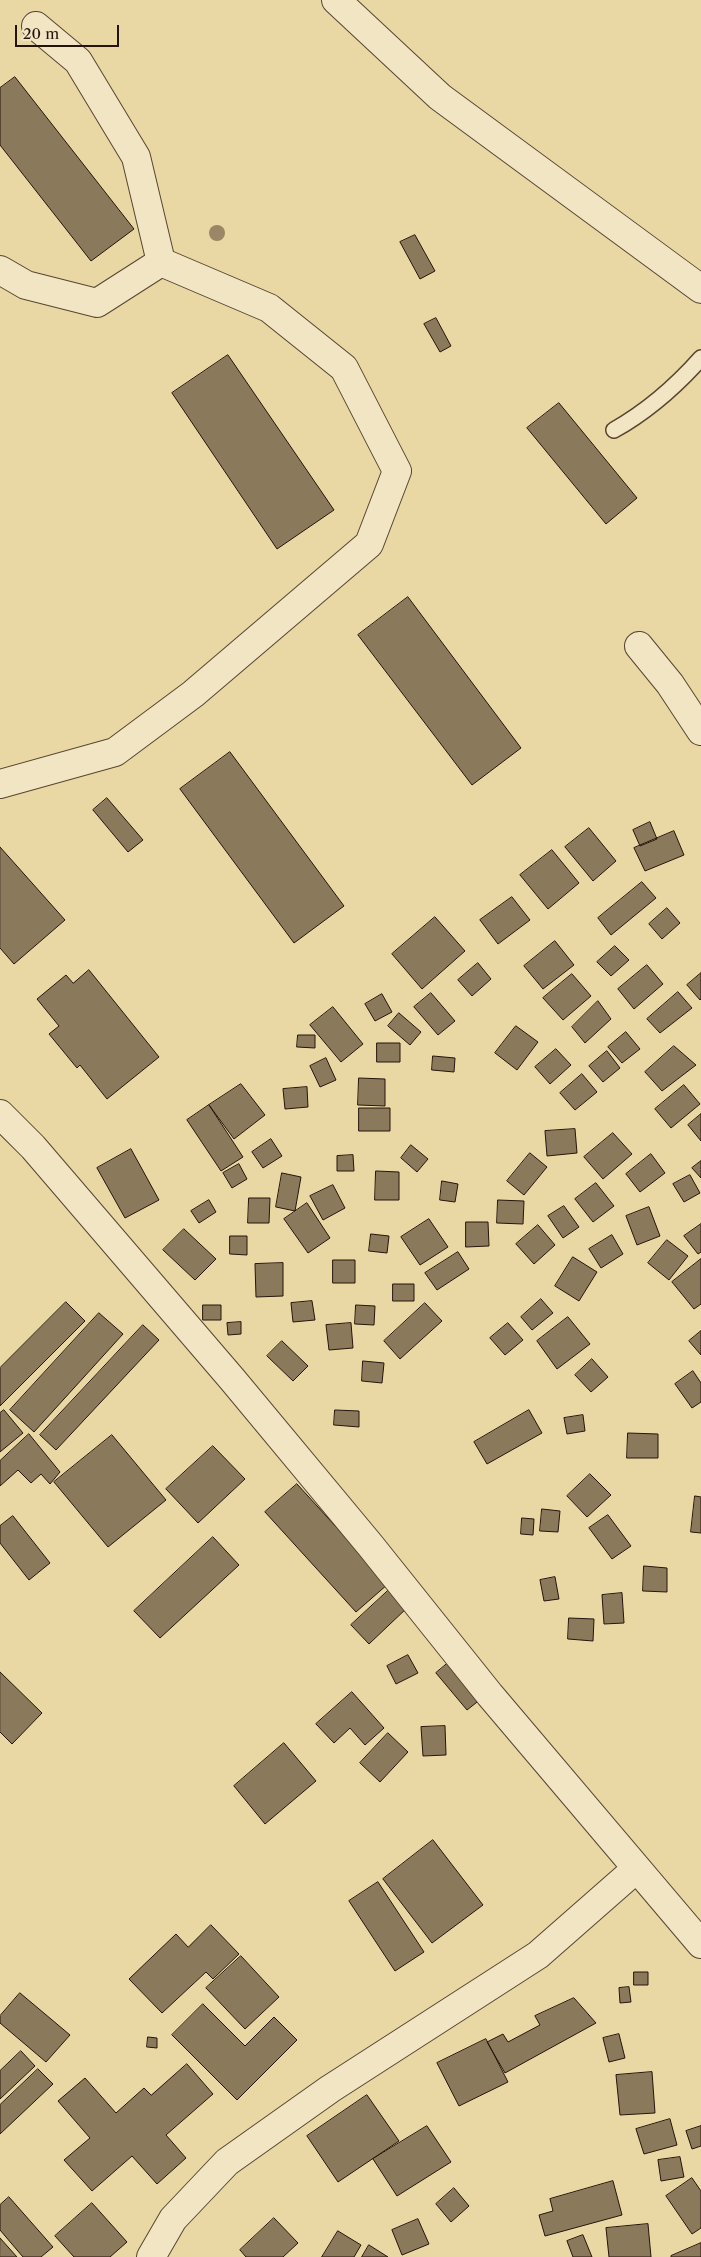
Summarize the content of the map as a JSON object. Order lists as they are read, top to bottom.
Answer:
{
  "scale_bar": "20 m"
}
